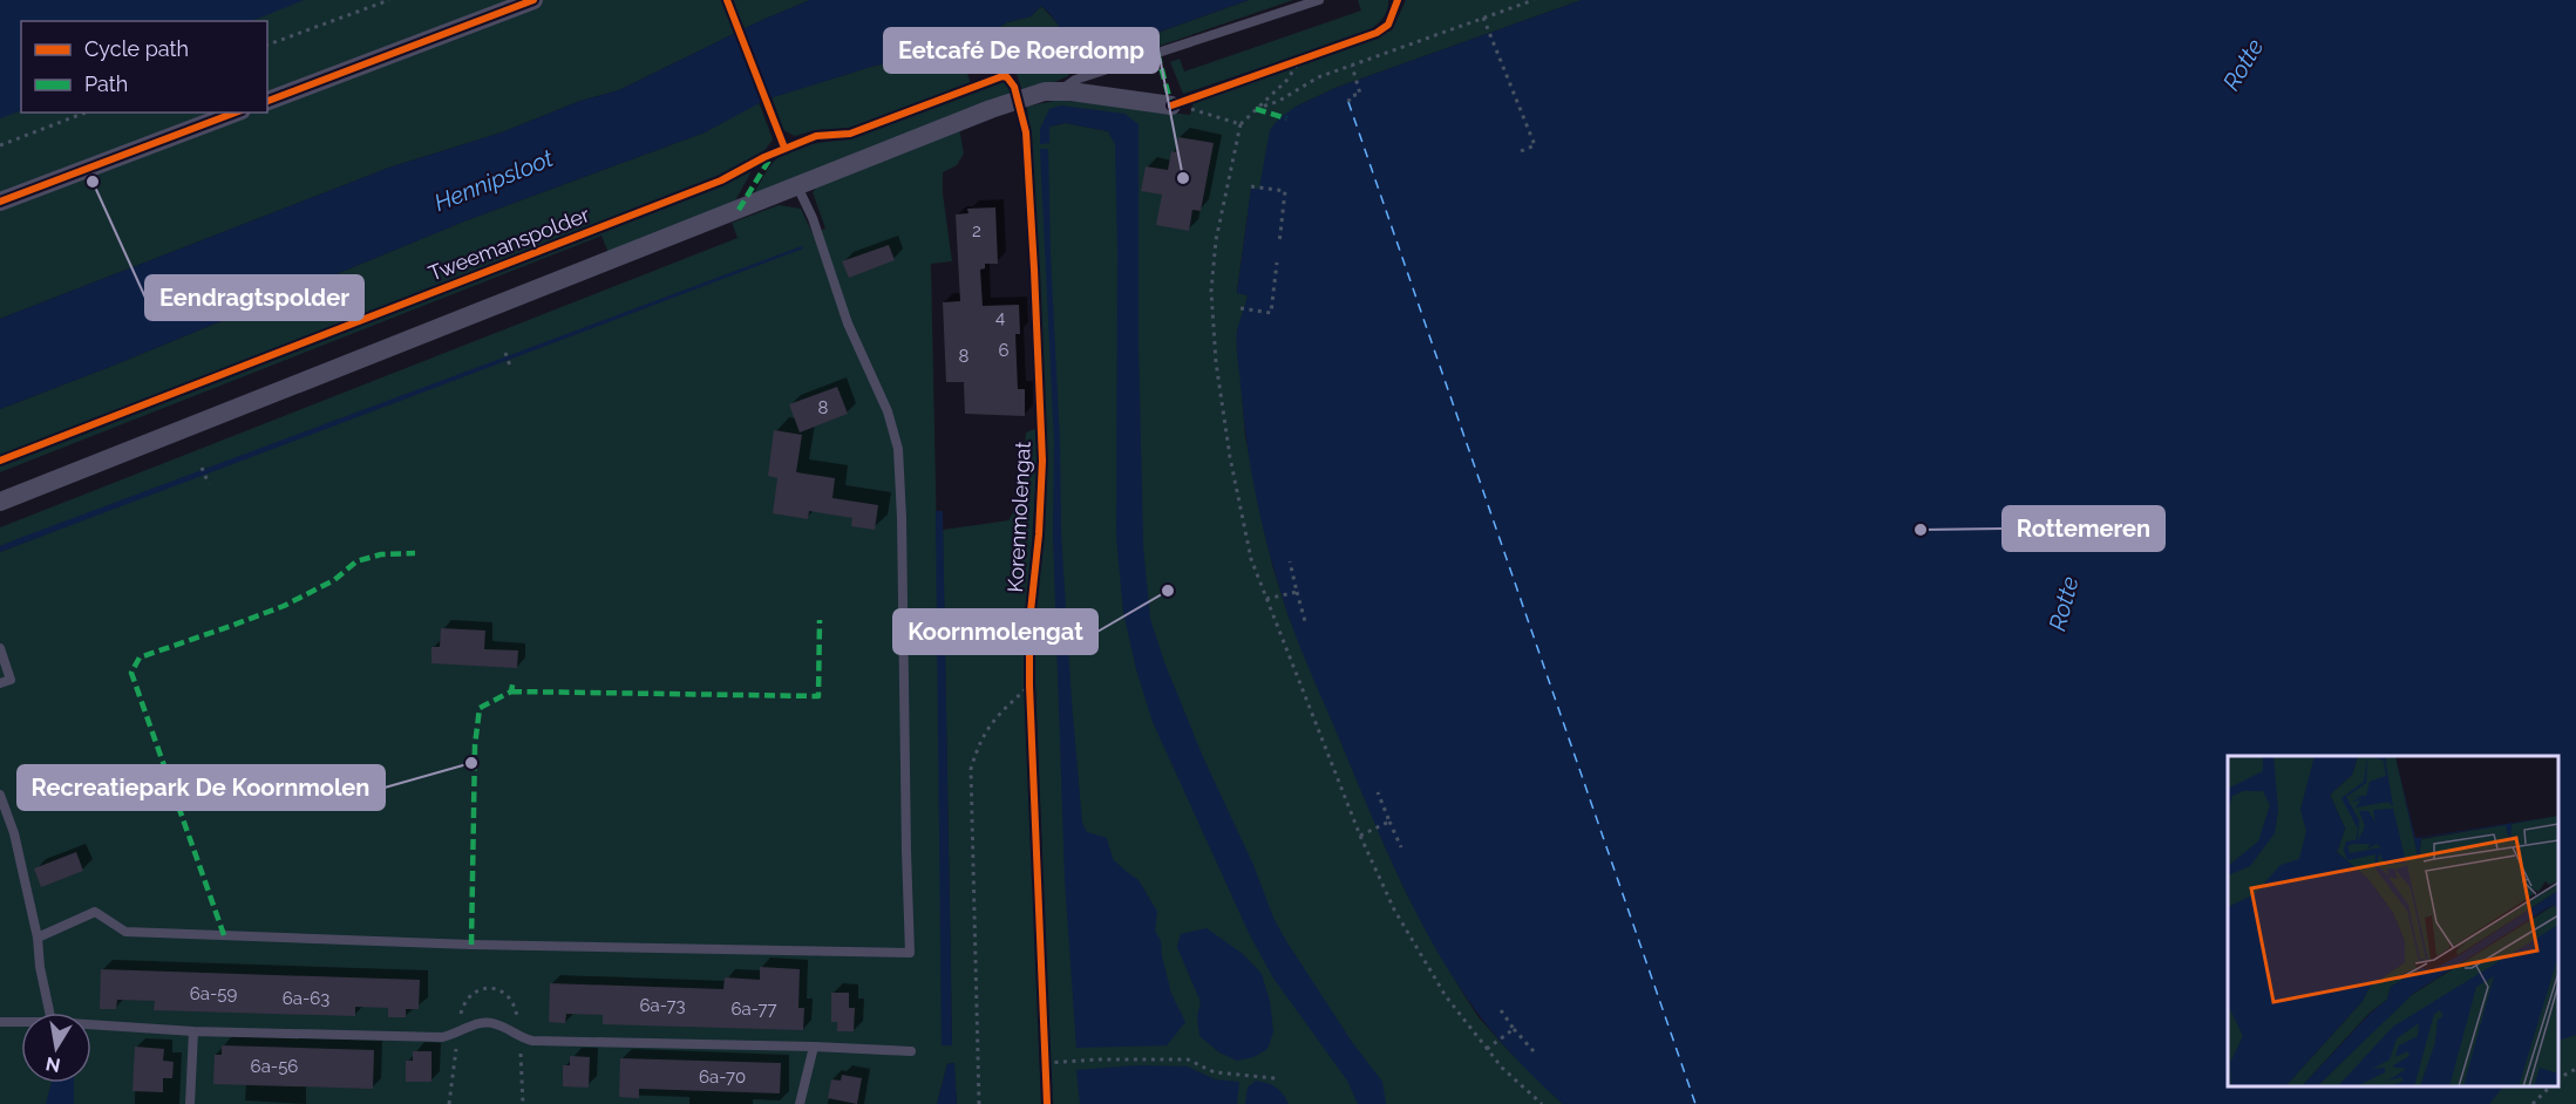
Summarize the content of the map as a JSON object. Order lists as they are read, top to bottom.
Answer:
{
  "streets": {
    "cycle path": ["Tweemanspolder"]
  },
  "water": ["Rotte", "Hennipsloot"],
  "places": [
    "Eetcafé De Roerdomp",
    "Eendragtspolder",
    "Rottemeren",
    "Koornmolengat",
    "Recreatiepark De Koornmolen"
  ],
  "house_numbers": [
    "2",
    "4",
    "6",
    "8",
    "8",
    "6a-59",
    "6a-63",
    "6a-73",
    "6a-77",
    "6a-56",
    "6a-70"
  ],
  "legend": ["Cycle path", "Path"],
  "north": "bottom"
}
